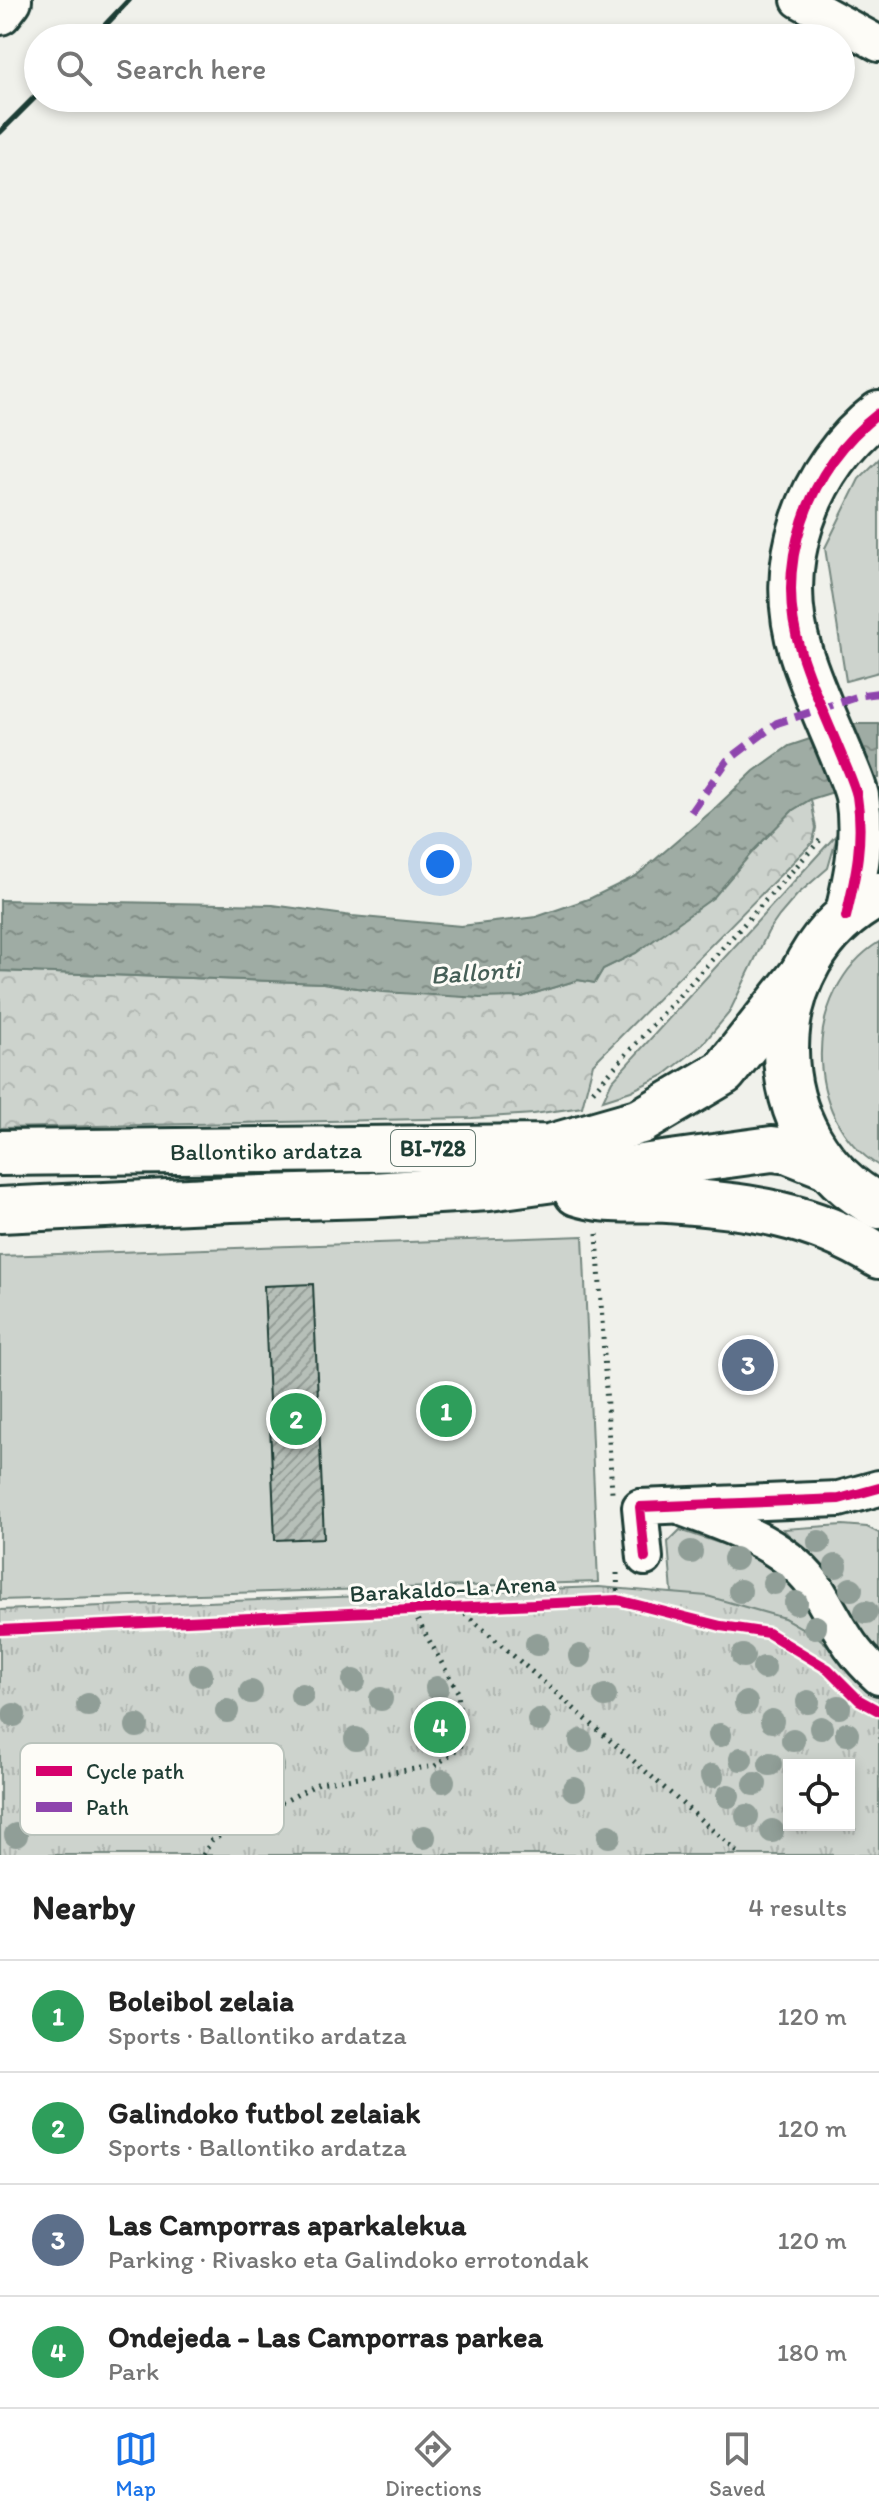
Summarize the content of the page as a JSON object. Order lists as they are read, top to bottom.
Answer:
{
  "streets": {
    "main road": ["BI-728", "Ballontiko ardatza"],
    "cycle path": ["Barakaldo-La Arena"]
  },
  "crossings": [
    ["BI-728", "Ballontiko ardatza"]
  ],
  "water": ["Ballonti"],
  "legend": ["Cycle path", "Path"],
  "page": {
    "search": "Search here",
    "pins": [
      "3",
      "1",
      "2",
      "4"
    ],
    "heading": ["Nearby", "4 results"],
    "list": [
      {
        "mark": "1",
        "name": "Boleibol zelaia",
        "note": "Sports · Ballontiko ardatza",
        "value": "120 m"
      },
      {
        "mark": "2",
        "name": "Galindoko futbol zelaiak",
        "note": "Sports · Ballontiko ardatza",
        "value": "120 m"
      },
      {
        "mark": "3",
        "name": "Las Camporras aparkalekua",
        "note": "Parking · Rivasko eta Galindoko errotondak",
        "value": "120 m"
      },
      {
        "mark": "4",
        "name": "Ondejeda - Las Camporras parkea",
        "note": "Park",
        "value": "180 m"
      }
    ],
    "nav": ["Map", "Directions", "Saved"]
  }
}
